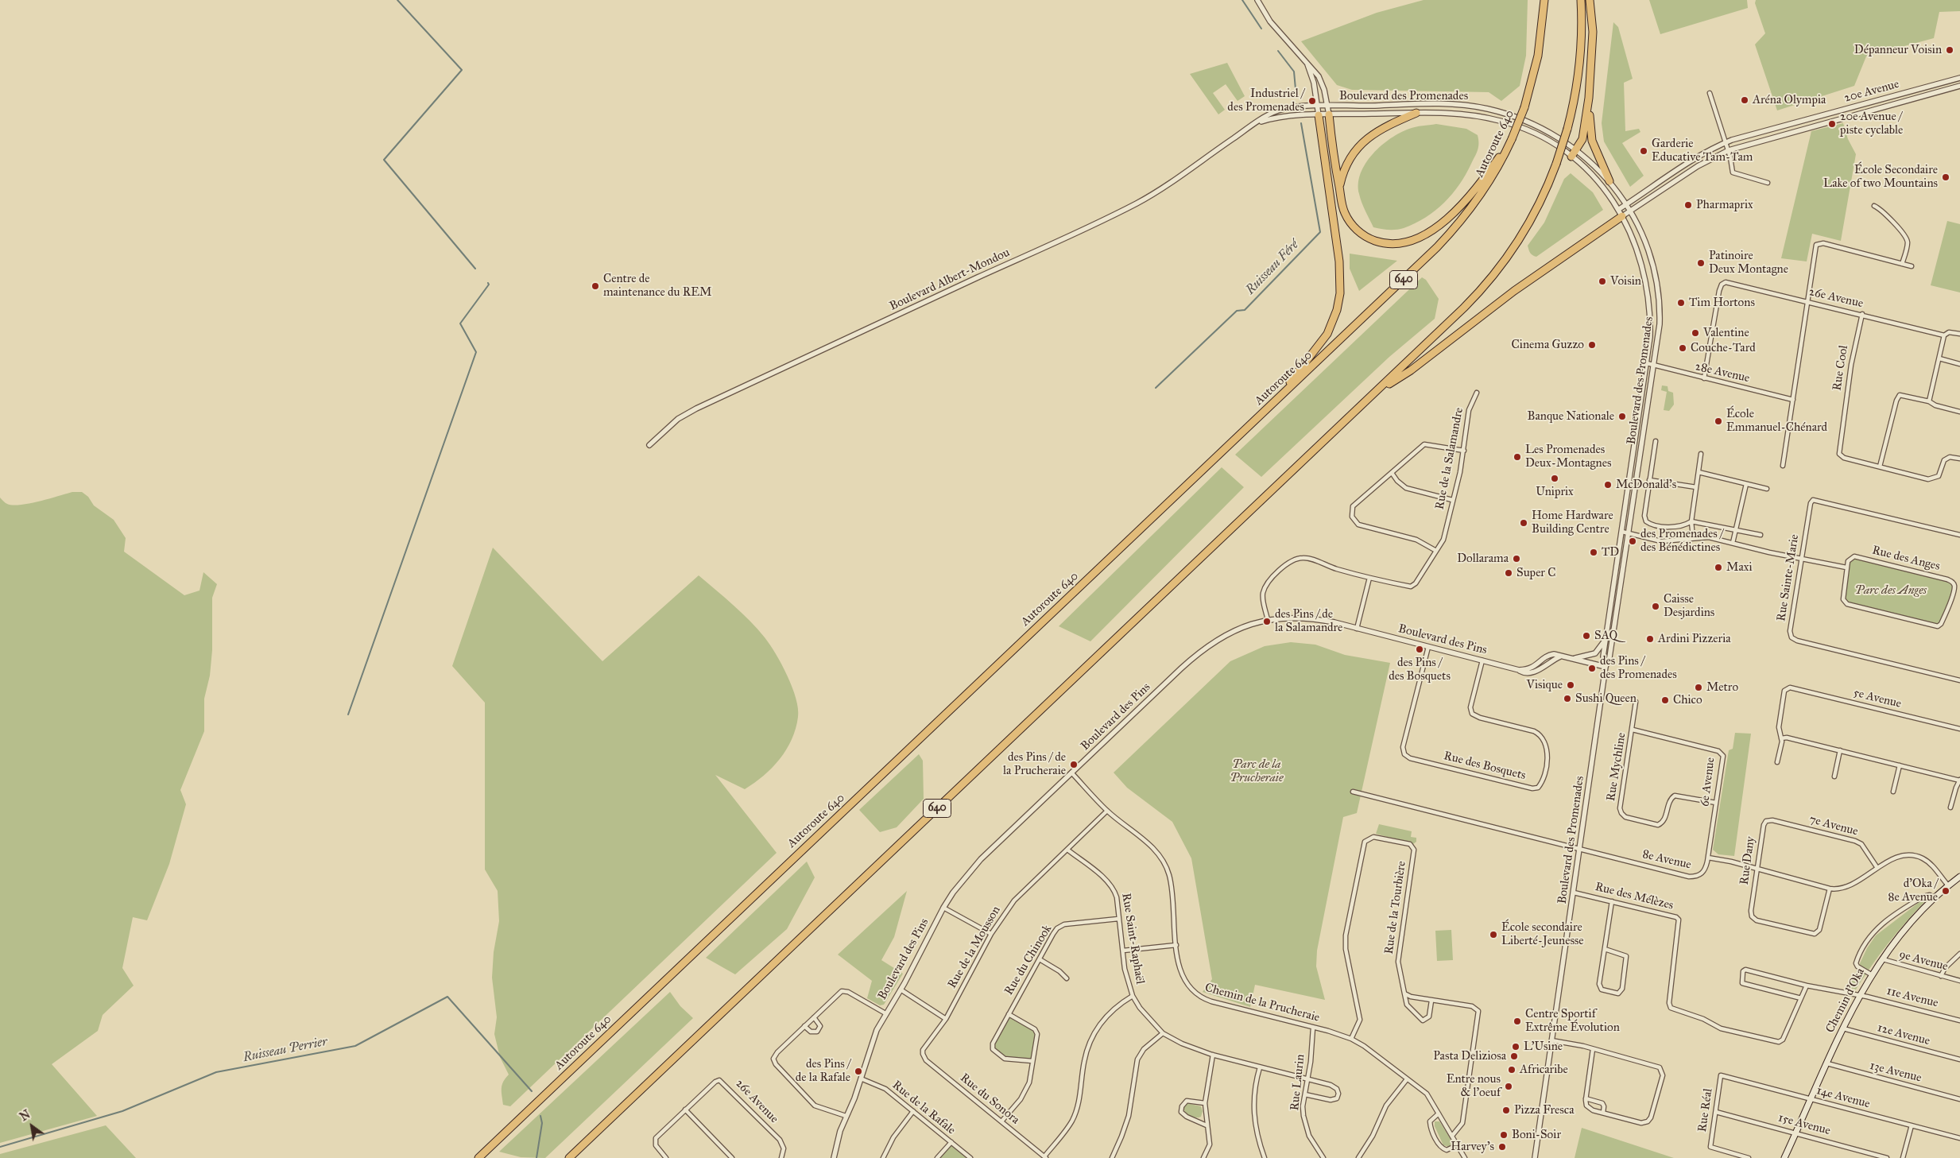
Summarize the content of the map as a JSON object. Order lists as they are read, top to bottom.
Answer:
{
  "streets": {
    "highway": ["Autoroute 640", "640"],
    "main road": ["Chemin d'Oka"],
    "street": [
      "20e Avenue",
      "Boulevard des Promenades",
      "Boulevard Albert-Mondou",
      "26e Avenue",
      "Rue Cool",
      "28e Avenue",
      "Rue de la Salamandre",
      "Rue des Anges",
      "Rue Sainte-Marie",
      "Boulevard des Pins",
      "5e Avenue",
      "Rue des Bosquets",
      "Rue Mychline",
      "6e Avenue",
      "7e Avenue",
      "8e Avenue",
      "Rue Dany",
      "Rue des Mélèzes",
      "Rue de la Tourbière",
      "Rue Saint-Raphaël",
      "Rue de la Mousson",
      "Rue du Chinook",
      "9e Avenue",
      "11e Avenue",
      "Chemin de la Prucheraie",
      "12e Avenue",
      "13e Avenue",
      "Rue Laurin",
      "14e Avenue",
      "Rue du Sonora",
      "Rue de la Rafale",
      "Rue Réal",
      "15e Avenue"
    ]
  },
  "crossings": [
    ["20e Avenue", "Boulevard des Promenades"],
    ["Boulevard des Promenades", "Boulevard Albert-Mondou"],
    ["Boulevard des Promenades", "28e Avenue"],
    ["Boulevard des Promenades", "8e Avenue"],
    ["Boulevard des Promenades", "Rue des Mélèzes"],
    ["26e Avenue", "Rue Cool"],
    ["26e Avenue", "28e Avenue"],
    ["Rue de la Salamandre", "Boulevard des Pins"],
    ["Boulevard des Pins", "Rue des Bosquets"],
    ["Boulevard des Pins", "Chemin de la Prucheraie"],
    ["Boulevard des Pins", "Rue de la Rafale"],
    ["Rue Mychline", "6e Avenue"],
    ["6e Avenue", "8e Avenue"],
    ["7e Avenue", "8e Avenue"],
    ["7e Avenue", "Rue Dany"],
    ["8e Avenue", "Rue Dany"],
    ["8e Avenue", "Chemin d'Oka"],
    ["Rue de la Tourbière", "Chemin de la Prucheraie"],
    ["Rue Saint-Raphaël", "Rue de la Mousson"],
    ["Rue Saint-Raphaël", "Rue du Chinook"],
    ["Rue Saint-Raphaël", "Rue Laurin"],
    ["Rue de la Mousson", "Chemin de la Prucheraie"],
    ["Rue de la Mousson", "Rue du Sonora"],
    ["Rue du Chinook", "Rue du Sonora"],
    ["9e Avenue", "Chemin d'Oka"],
    ["11e Avenue", "Chemin d'Oka"],
    ["Chemin d'Oka", "12e Avenue"],
    ["Chemin d'Oka", "13e Avenue"],
    ["Chemin d'Oka", "14e Avenue"],
    ["Chemin d'Oka", "15e Avenue"],
    ["Chemin de la Prucheraie", "Rue Laurin"],
    ["14e Avenue", "Rue Réal"],
    ["Rue Réal", "15e Avenue"]
  ],
  "water": ["Ruisseau Féré", "Ruisseau Perrier"],
  "parks": ["Parc des Anges", "Parc de la Prucheraie"],
  "places": [
    "Dépanneur Voisin",
    "Aréna Olympia",
    "Industriel / des Promenades",
    "20e Avenue / piste cyclable",
    "Garderie Educative Tam-Tam",
    "École Secondaire Lake of two Mountains",
    "Pharmaprix",
    "Patinoire Deux Montagne",
    "Voisin",
    "Centre de maintenance du REM",
    "Tim Hortons",
    "Valentine",
    "Cinema Guzzo",
    "Couche-Tard",
    "Banque Nationale",
    "École Emmanuel-Chénard",
    "Les Promenades Deux-Montagnes",
    "Uniprix",
    "McDonald's",
    "Home Hardware Building Centre",
    "des Promenades / des Bénédictines",
    "TD",
    "Dollarama",
    "Maxi",
    "Super C",
    "Caisse Desjardins",
    "des Pins / de la Salamandre",
    "SAQ",
    "Ardini Pizzeria",
    "des Pins / des Bosquets",
    "des Pins / des Promenades",
    "Visique",
    "Metro",
    "Sushi Queen",
    "Chico",
    "des Pins / de la Prucheraie",
    "d'Oka / 8e Avenue",
    "École secondaire Liberté-Jeunesse",
    "Centre Sportif Extrême Évolution",
    "L'Usine",
    "Pasta Deliziosa",
    "Africaribe",
    "des Pins / de la Rafale",
    "Entre nous & l'oeuf",
    "Pizza Fresca",
    "Boni-Soir",
    "Harvey's"
  ],
  "north": "top left"
}
